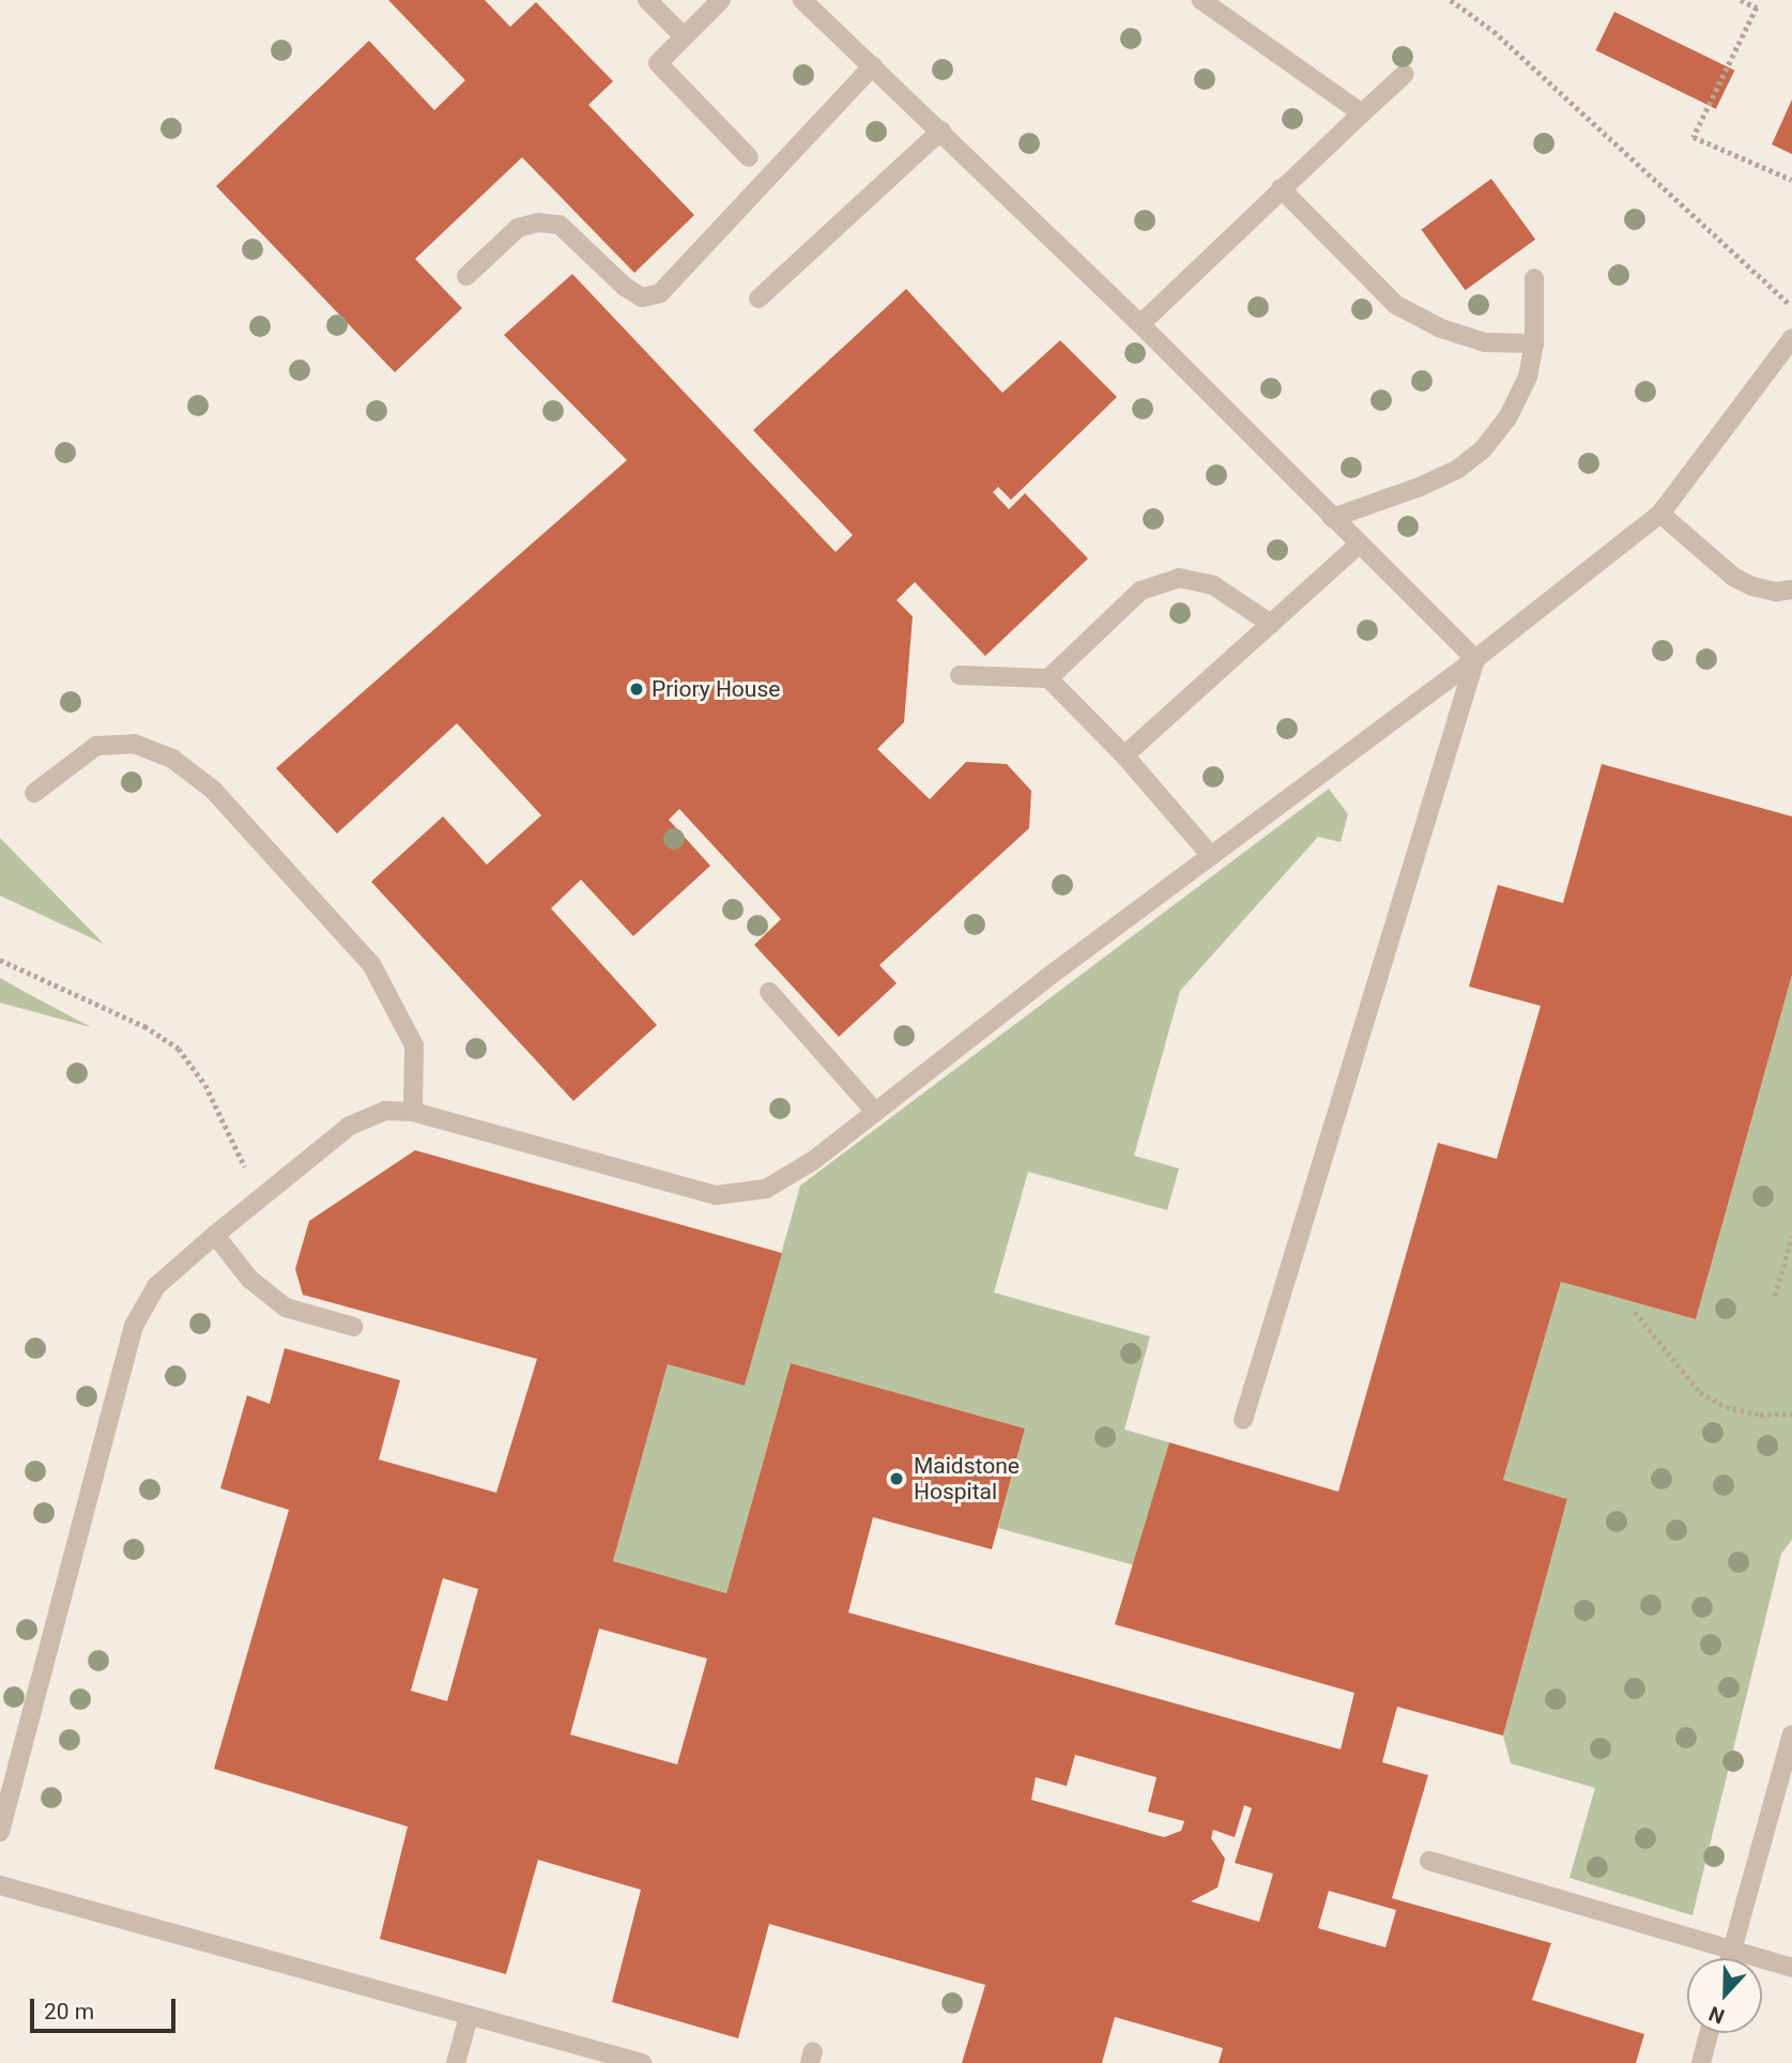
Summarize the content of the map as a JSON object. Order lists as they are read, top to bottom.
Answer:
{
  "places": ["Priory House", "Maidstone Hospital"],
  "scale_bar": "20 m",
  "north": "bottom"
}
